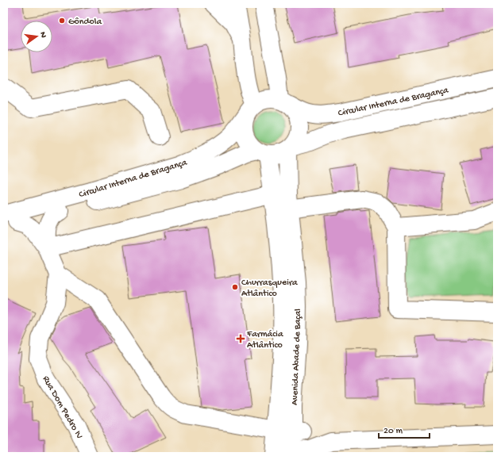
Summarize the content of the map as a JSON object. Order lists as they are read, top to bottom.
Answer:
{
  "streets": {
    "main road": ["Circular Interna de Bragança", "Avenida Abade de Baçal", "Rua Dom Pedro IV"]
  },
  "crossings": [
    ["Circular Interna de Bragança", "Avenida Abade de Baçal"]
  ],
  "places": {
    "other": ["Gôndola", "Churrasqueira Atlântico"],
    "health": ["Farmácia Atlântico"]
  },
  "scale_bar": "20 m",
  "north": "right"
}
